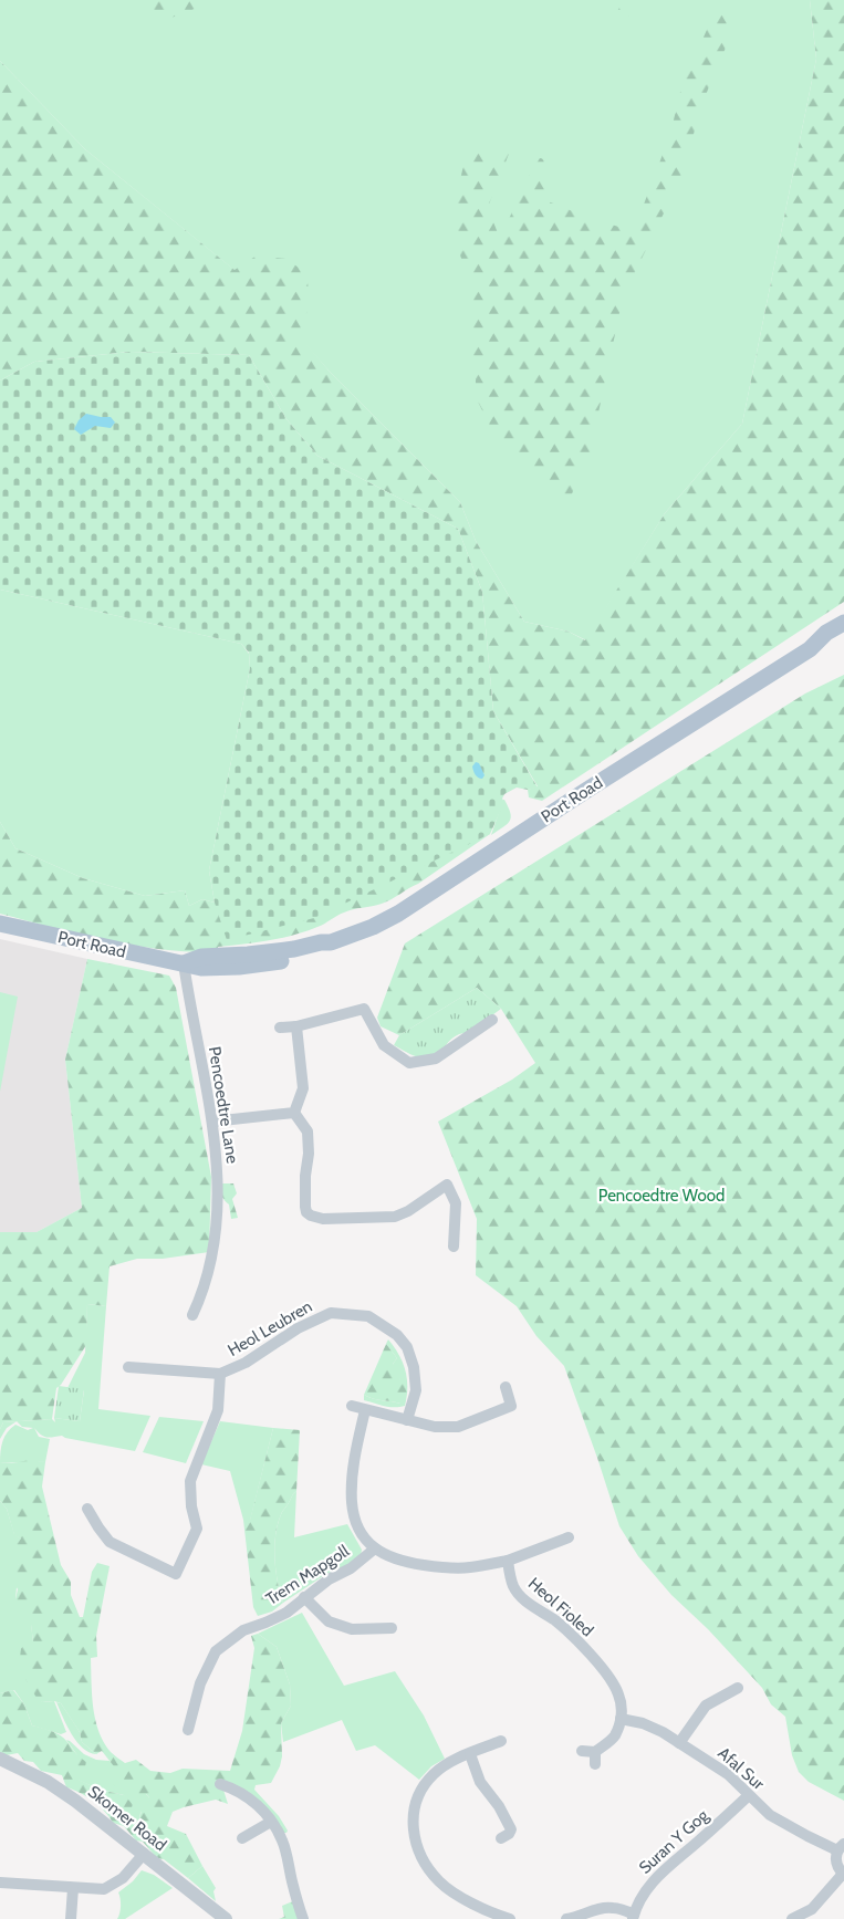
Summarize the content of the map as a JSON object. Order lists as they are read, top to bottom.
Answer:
{
  "streets": {
    "main road": ["Port Road"],
    "street": [
      "Pencoedtre Lane",
      "Heol Leubren",
      "Trem Mapgoll",
      "Heol Fioled",
      "Afal Sur",
      "Skomer Road",
      "Suran Y Gog"
    ]
  },
  "crossings": [
    ["Port Road", "Pencoedtre Lane"],
    ["Heol Fioled", "Afal Sur"],
    ["Afal Sur", "Suran Y Gog"]
  ],
  "parks": ["Pencoedtre Wood"]
}
